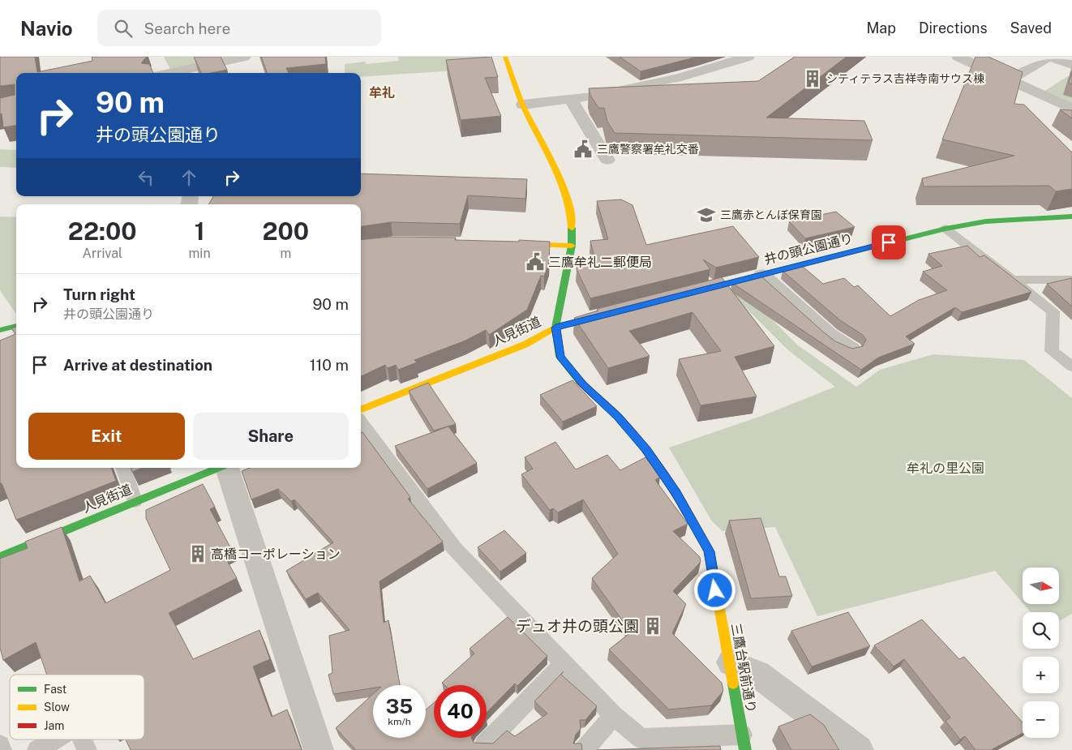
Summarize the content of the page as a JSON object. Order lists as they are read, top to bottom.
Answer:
{
  "streets": {
    "street": ["井の頭公園通り", "人見街道", "三鷹台駅前通り"]
  },
  "crossings": [
    ["人見街道", "三鷹台駅前通り"]
  ],
  "districts": ["牟礼"],
  "parks": ["牟礼の里公園"],
  "places": {
    "building": ["シティテラス吉祥寺南サウス棟", "高橋コーポレーション", "デュオ井の頭公園"],
    "public building": ["三鷹警察署牟礼交番", "三鷹牟礼二郵便局"],
    "school or university": ["三鷹赤とんぼ保育園"]
  },
  "legend": ["Fast", "Slow", "Jam"],
  "north": "right",
  "page": {
    "header": "Navio",
    "search": "Search here",
    "nav": ["Map", "Directions", "Saved"],
    "turn": ["90 m", "井の頭公園通り"],
    "eta": [
      "22:00",
      "Arrival",
      "1",
      "min",
      "200",
      "m"
    ],
    "list": [
      {
        "name": "Turn right",
        "note": "井の頭公園通り",
        "value": "90 m"
      },
      {
        "name": "Arrive at destination",
        "value": "110 m"
      }
    ],
    "buttons": ["Exit", "Share"],
    "map_buttons": ["+", "−"],
    "speed": "35 km/h",
    "limit": "40"
  }
}
